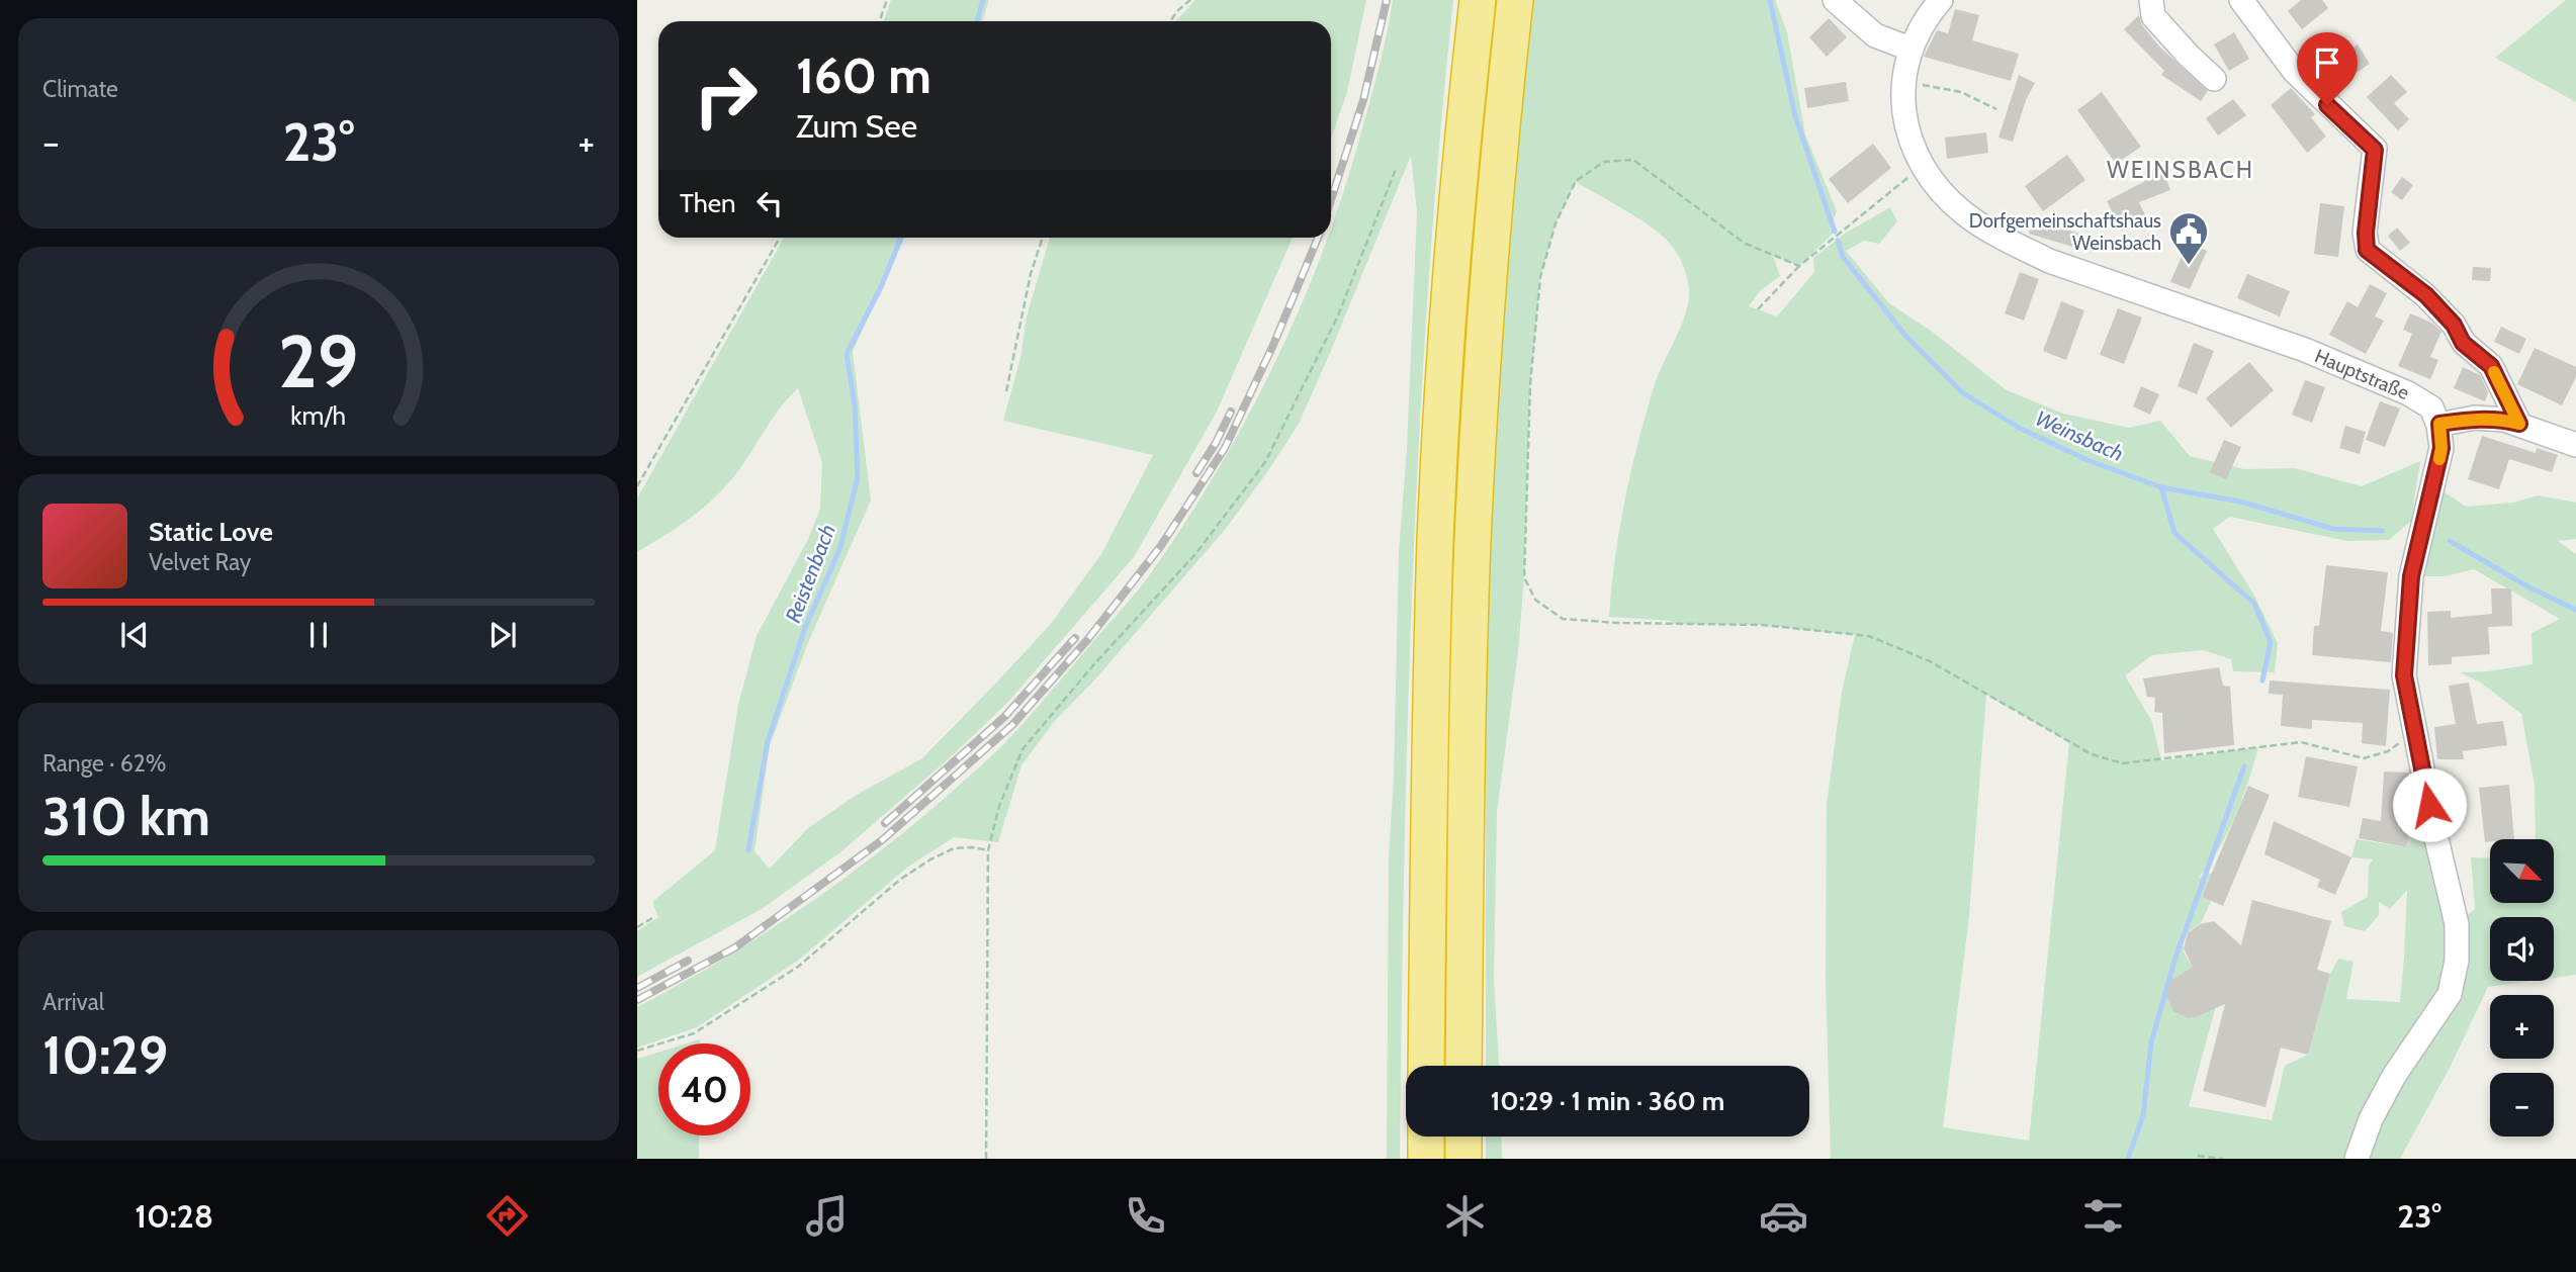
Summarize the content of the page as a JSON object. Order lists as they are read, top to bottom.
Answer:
{
  "streets": {
    "street": ["Hauptstraße"]
  },
  "districts": ["WEINSBACH"],
  "water": ["Weinsbach", "Reistenbach"],
  "places": {
    "public building": ["Dorfgemeinschaftshaus Weinsbach"]
  },
  "north": "bottom right",
  "page": {
    "tile": [
      "Climate",
      ["Range · 62%", "310 km"],
      ["Arrival", "10:29"]
    ],
    "turn": ["160 m", "Zum See"],
    "heat": ["−", "23°", "+"],
    "then": "Then",
    "song": ["Static Love", "Velvet Ray"],
    "map_buttons": ["+", "−"],
    "limit": "40",
    "trip": "10:29 · 1 min · 360 m",
    "tabs": ["10:28", "23°"],
    "gauge": ["29", "km/h"]
  }
}
